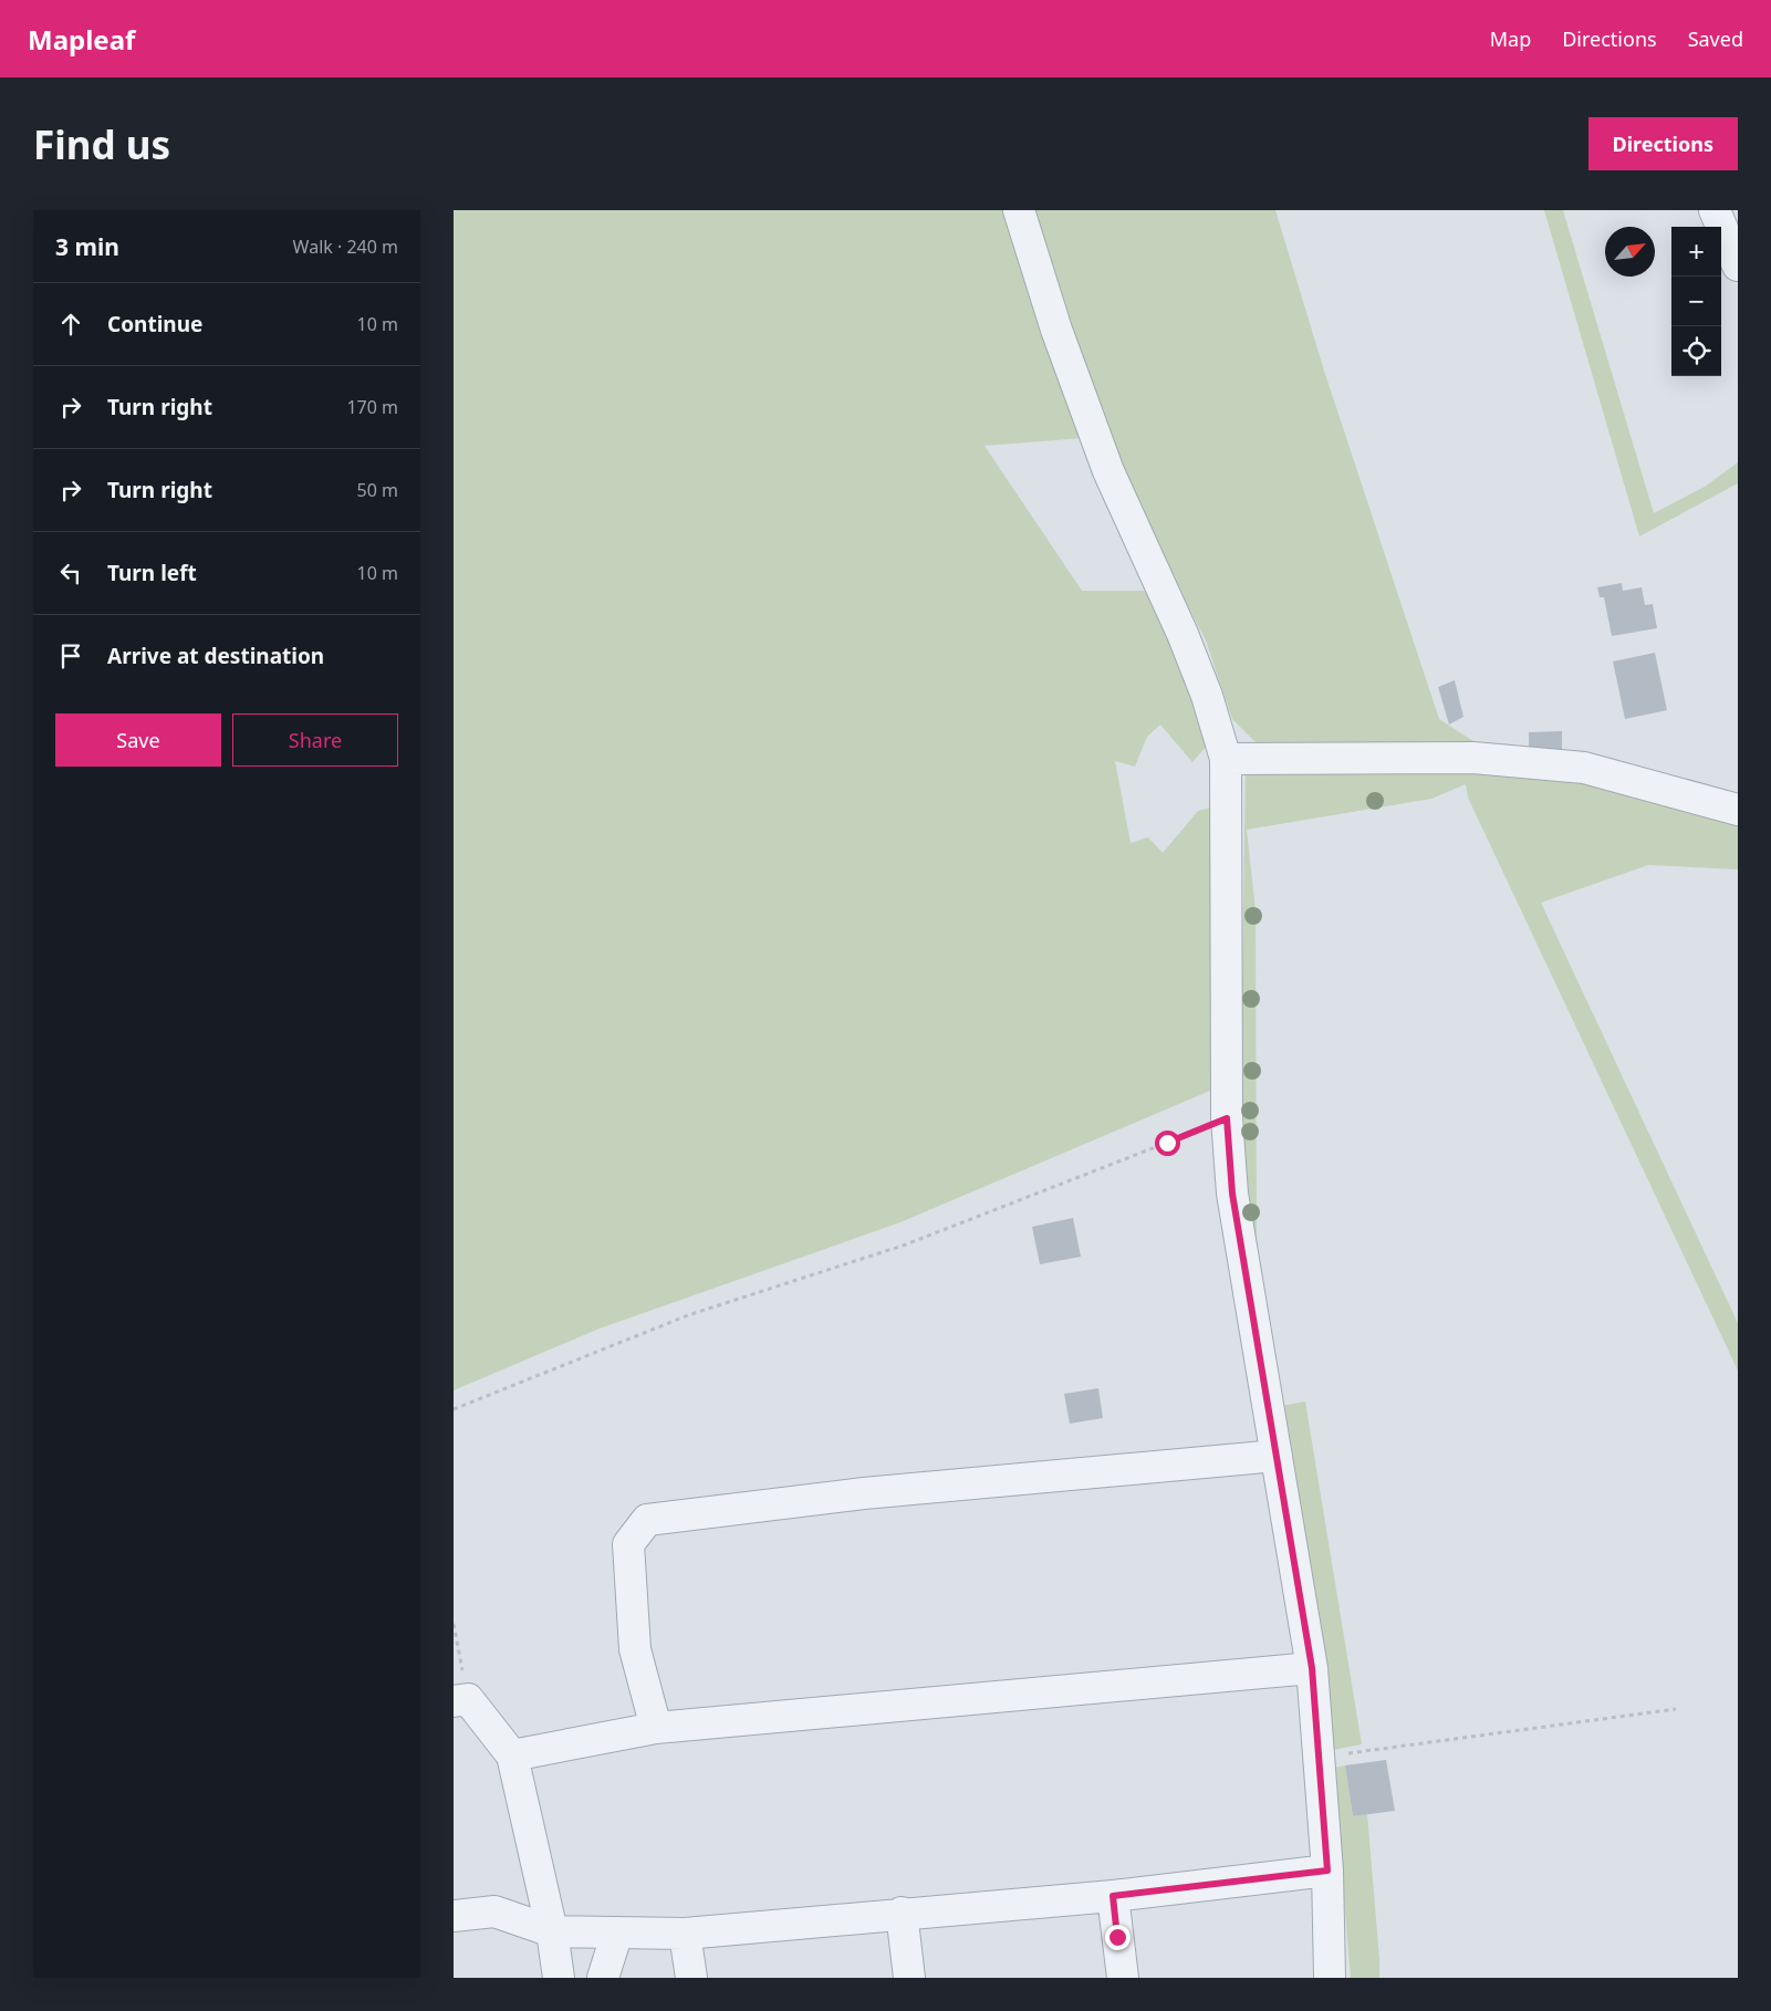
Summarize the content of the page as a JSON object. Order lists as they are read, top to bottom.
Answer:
{
  "north": "top right",
  "page": {
    "header": "Mapleaf",
    "nav": ["Map", "Directions", "Saved"],
    "buttons": [
      "Directions",
      ["Save", "Share"]
    ],
    "title": "Find us",
    "heading": ["3 min", "Walk · 240 m"],
    "map_buttons": ["+", "−"],
    "list": [
      ["Continue", "10 m"],
      ["Turn right", "170 m"],
      ["Turn right", "50 m"],
      ["Turn left", "10 m"],
      "Arrive at destination"
    ]
  }
}
